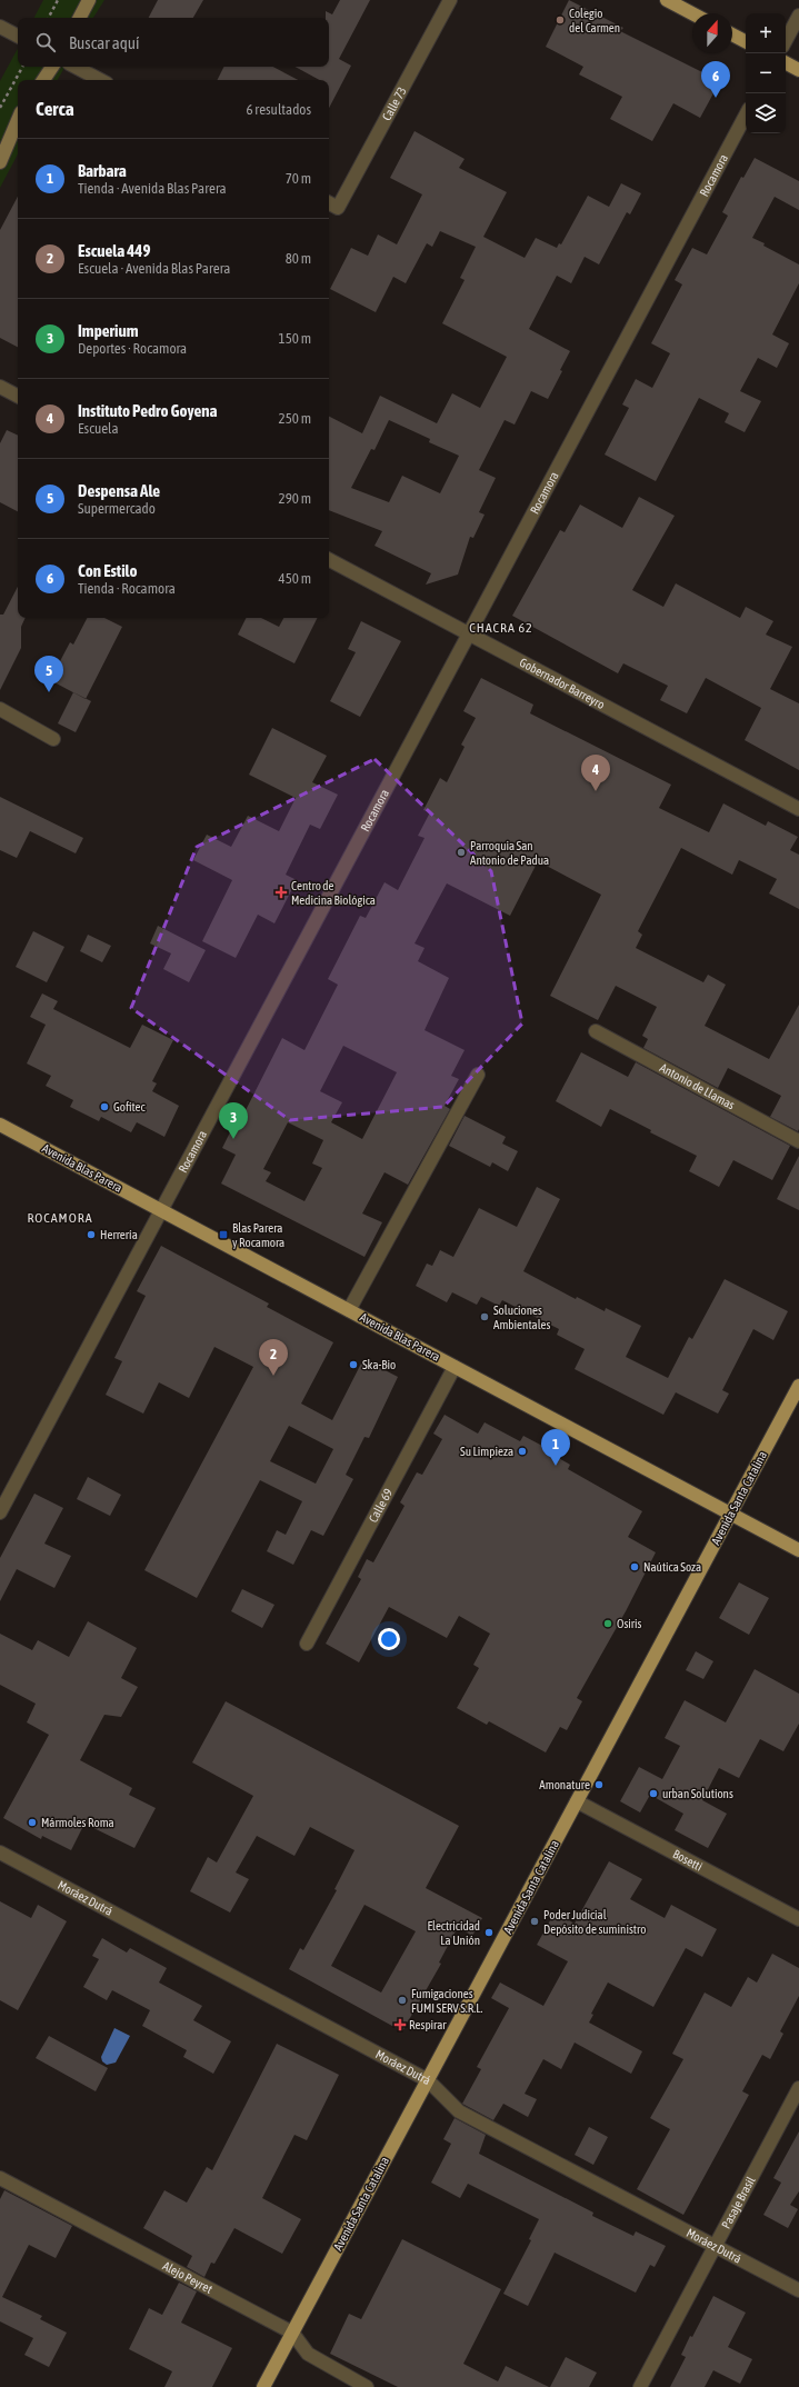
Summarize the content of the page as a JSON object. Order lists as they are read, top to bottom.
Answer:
{
  "streets": {
    "main road": ["Avenida Blas Parera", "Avenida Santa Catalina"],
    "street": [
      "Calle 73",
      "Rocamora",
      "Gobernador Barreyro",
      "Antonio de Llamas",
      "Calle 69",
      "Bosetti",
      "Moráez Dutrá",
      "Pasaje Brasil",
      "Alejo Peyret"
    ]
  },
  "crossings": [
    ["Rocamora", "Gobernador Barreyro"],
    ["Rocamora", "Avenida Blas Parera"],
    ["Avenida Blas Parera", "Avenida Santa Catalina"],
    ["Avenida Blas Parera", "Calle 69"],
    ["Avenida Santa Catalina", "Bosetti"],
    ["Avenida Santa Catalina", "Moráez Dutrá"],
    ["Avenida Santa Catalina", "Alejo Peyret"],
    ["Moráez Dutrá", "Pasaje Brasil"]
  ],
  "districts": ["CHACRA 62", "ROCAMORA"],
  "places": {
    "other": [
      "Colegio del Carmen",
      "Parroquia San Antonio de Padua",
      "Gofitec",
      "Herrería",
      "Soluciones Ambientales",
      "Ska-Bio",
      "Su Limpieza",
      "Naútica Soza",
      "Osiris",
      "Amonature",
      "urban Solutions",
      "Mármoles Roma",
      "Poder Judicial Depósito de suministro",
      "Electricidad La Unión",
      "Fumigaciones FUMI SERV S.R.L."
    ],
    "health": ["Centro de Medicina Biológica", "Respirar"],
    "transit": ["Blas Parera y Rocamora"]
  },
  "north": "top",
  "page": {
    "map_buttons": ["+", "−"],
    "search": "Buscar aquí",
    "pins": [
      "6",
      "5",
      "4",
      "3",
      "2",
      "1"
    ],
    "heading": ["Cerca", "6 resultados"],
    "list": [
      {
        "mark": "1",
        "name": "Barbara",
        "note": "Tienda · Avenida Blas Parera",
        "value": "70 m"
      },
      {
        "mark": "2",
        "name": "Escuela 449",
        "note": "Escuela · Avenida Blas Parera",
        "value": "80 m"
      },
      {
        "mark": "3",
        "name": "Imperium",
        "note": "Deportes · Rocamora",
        "value": "150 m"
      },
      {
        "mark": "4",
        "name": "Instituto Pedro Goyena",
        "note": "Escuela",
        "value": "250 m"
      },
      {
        "mark": "5",
        "name": "Despensa Ale",
        "note": "Supermercado",
        "value": "290 m"
      },
      {
        "mark": "6",
        "name": "Con Estilo",
        "note": "Tienda · Rocamora",
        "value": "450 m"
      }
    ]
  }
}
